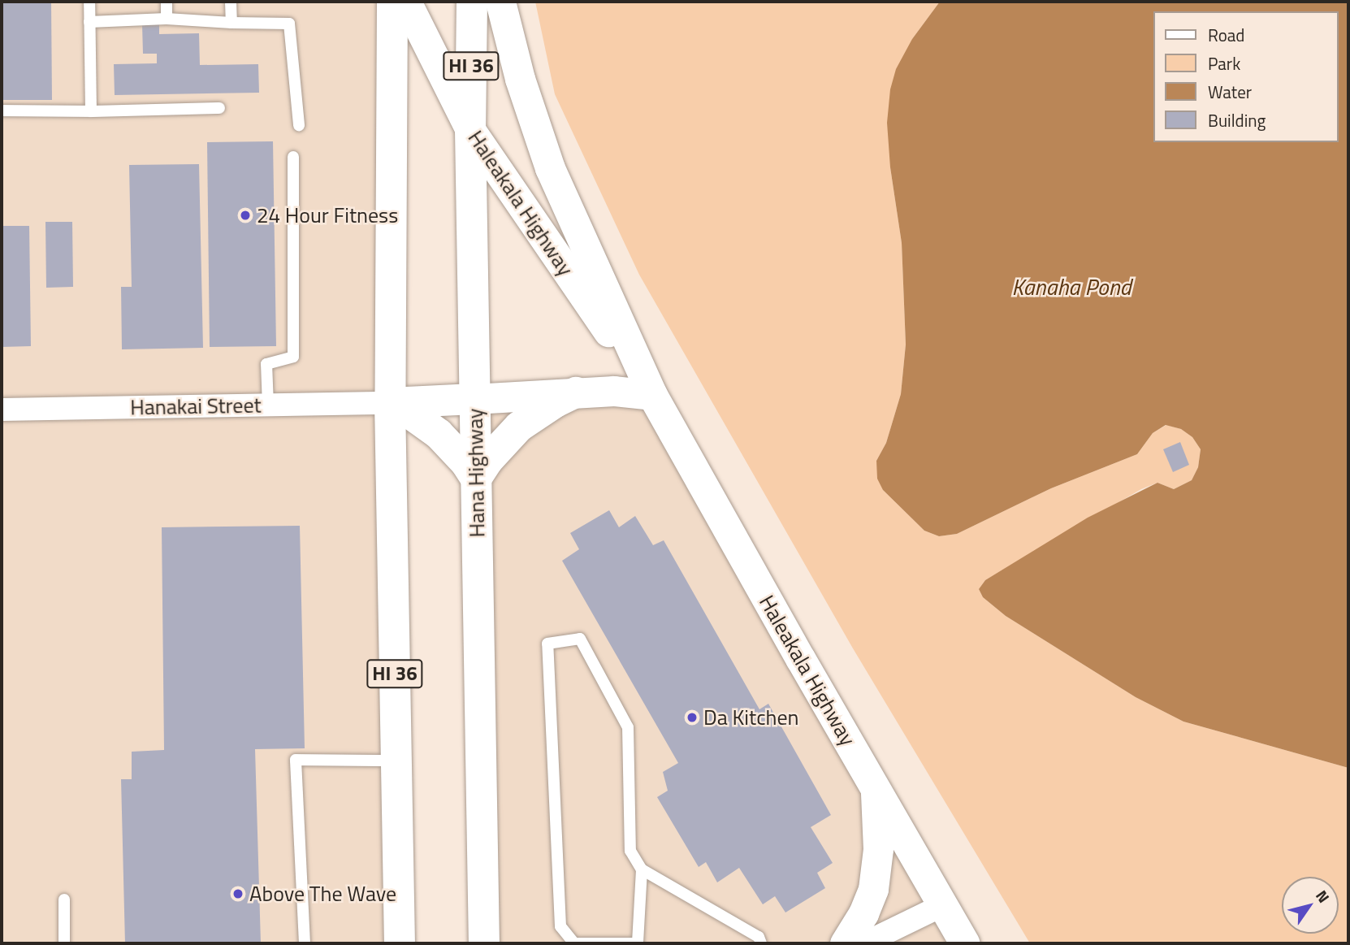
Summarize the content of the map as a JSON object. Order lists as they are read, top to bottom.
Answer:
{
  "streets": {
    "main road": ["HI 36", "Hana Highway"],
    "street": ["Haleakala Highway", "Hanakai Street"]
  },
  "crossings": [
    ["HI 36", "Hanakai Street"],
    ["Haleakala Highway", "Hana Highway"]
  ],
  "water": ["Kanaha Pond"],
  "places": ["24 Hour Fitness", "Da Kitchen", "Above The Wave"],
  "legend": [
    "Road",
    "Park",
    "Water",
    "Building"
  ],
  "north": "top right"
}
